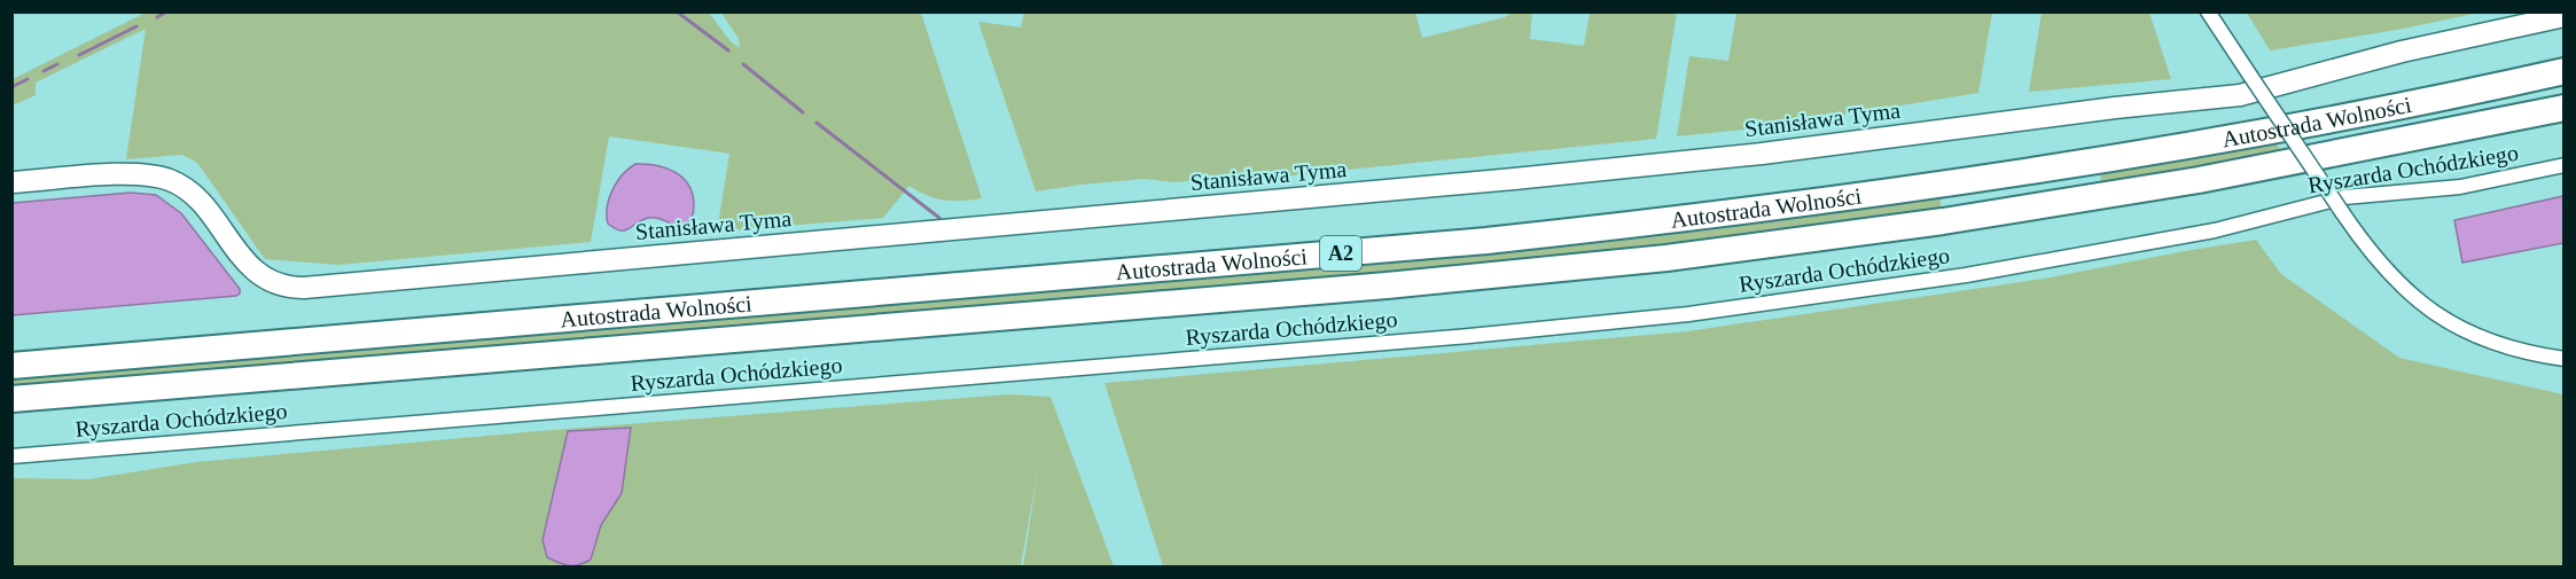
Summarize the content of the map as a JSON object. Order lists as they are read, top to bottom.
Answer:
{
  "streets": {
    "highway": ["Autostrada Wolności", "A2"],
    "street": ["Stanisława Tyma", "Ryszarda Ochódzkiego"]
  }
}
